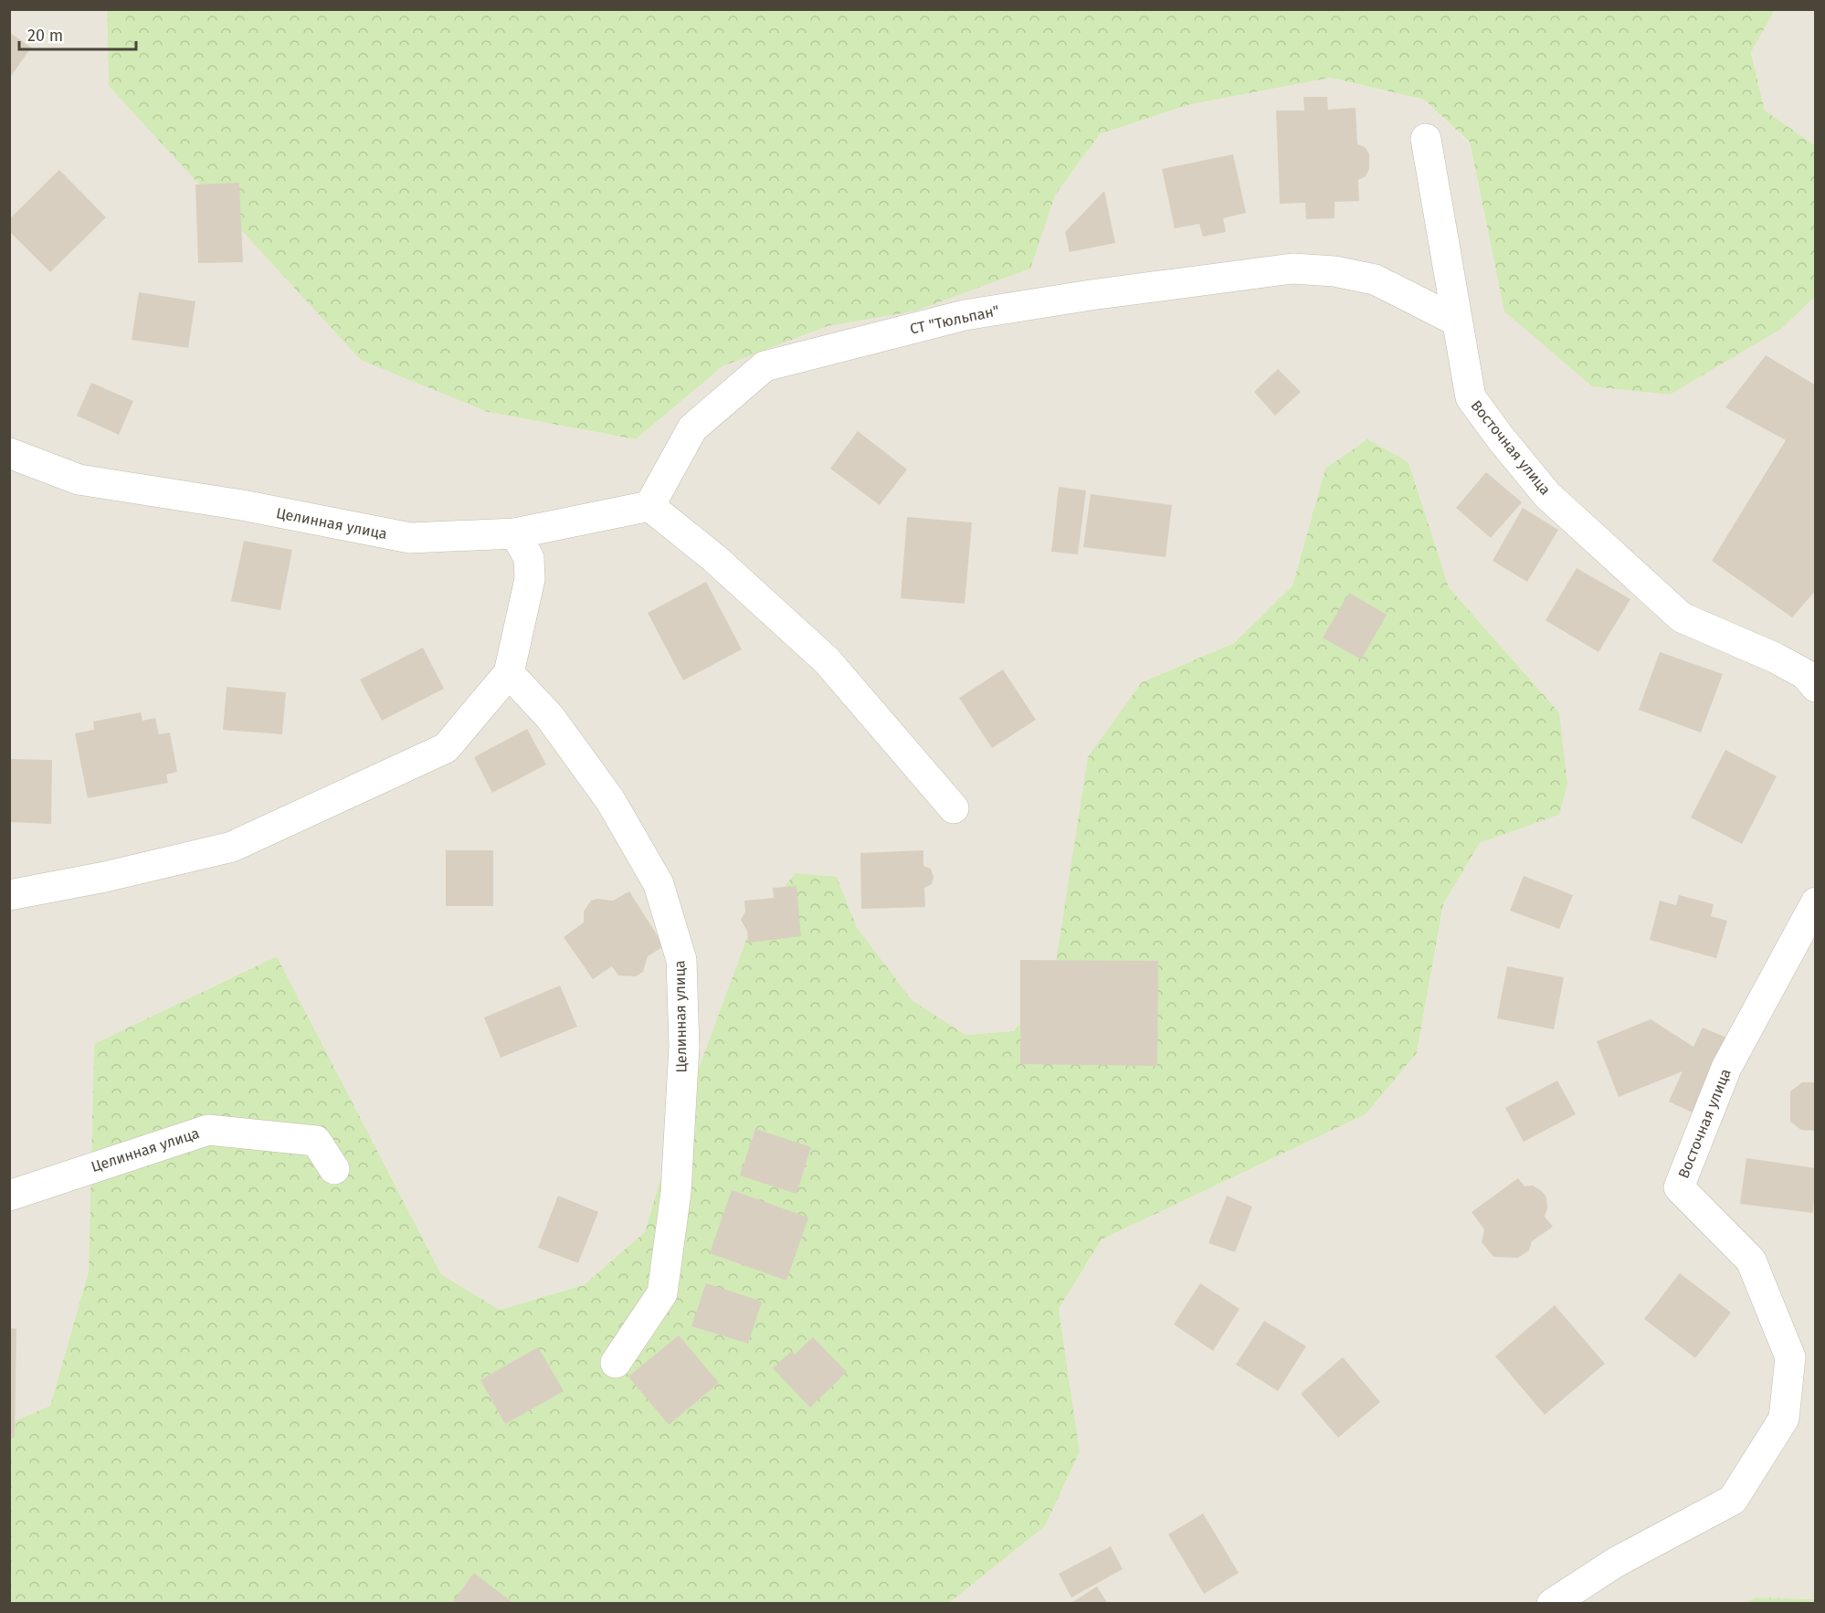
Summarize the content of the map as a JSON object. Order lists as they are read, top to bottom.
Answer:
{
  "streets": {
    "street": ["СТ \"Тюльпан\"", "Восточная улица", "Целинная улица"]
  },
  "crossings": [
    ["СТ \"Тюльпан\"", "Восточная улица"]
  ],
  "scale_bar": "20 m"
}
